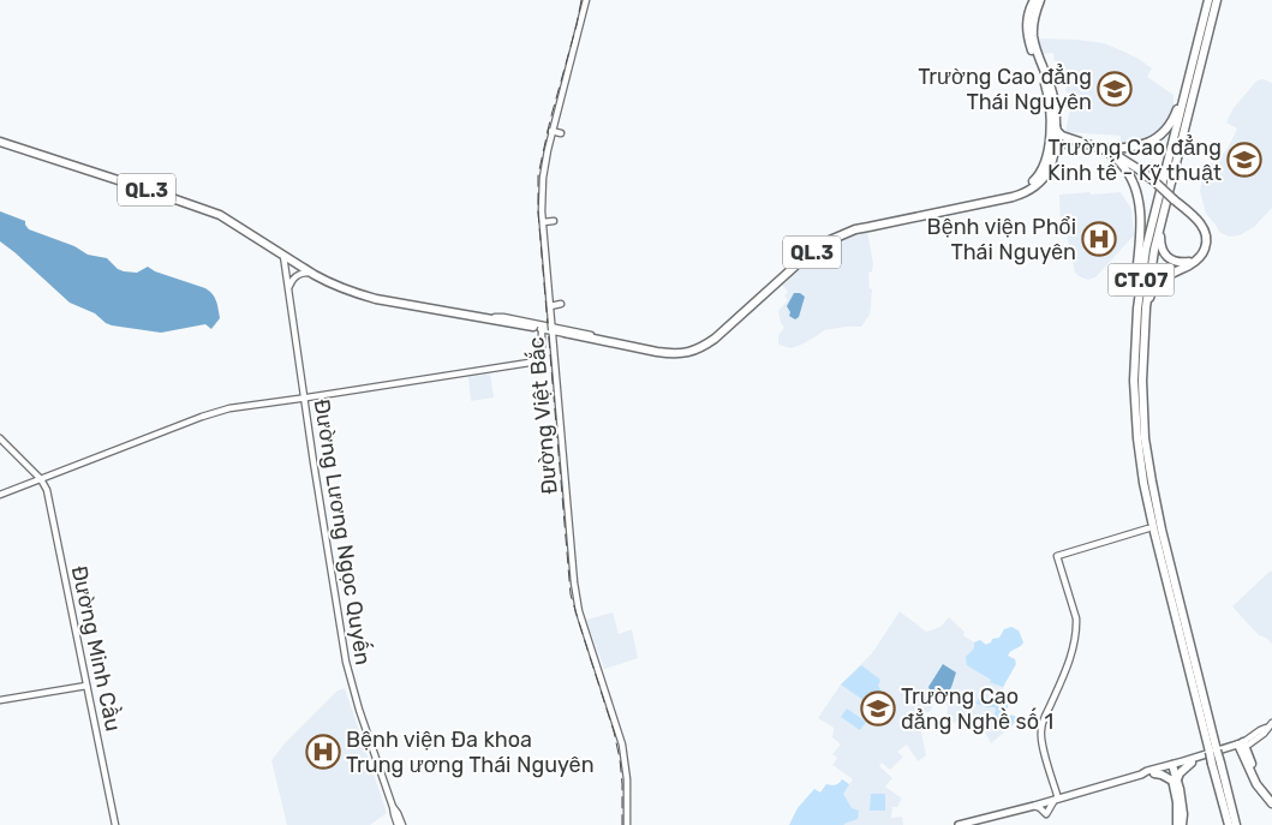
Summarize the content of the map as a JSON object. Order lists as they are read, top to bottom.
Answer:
{
  "streets": {
    "highway": ["QL.3", "CT.07"],
    "street": ["Đường Việt Bắc", "Đường Lương Ngọc Quyến", "Đường Minh Cầu"]
  },
  "crossings": [
    ["QL.3", "Đường Lương Ngọc Quyến"]
  ],
  "places": {
    "school or university": ["Trường Cao đẳng Thái Nguyên", "Trường Cao đẳng Kinh tế - Kỹ thuật", "Trường Cao đẳng Nghề số 1"],
    "hospital": ["Bệnh viện Phổi Thái Nguyên", "Bệnh viện Đa khoa Trung ương Thái Nguyên"]
  }
}
